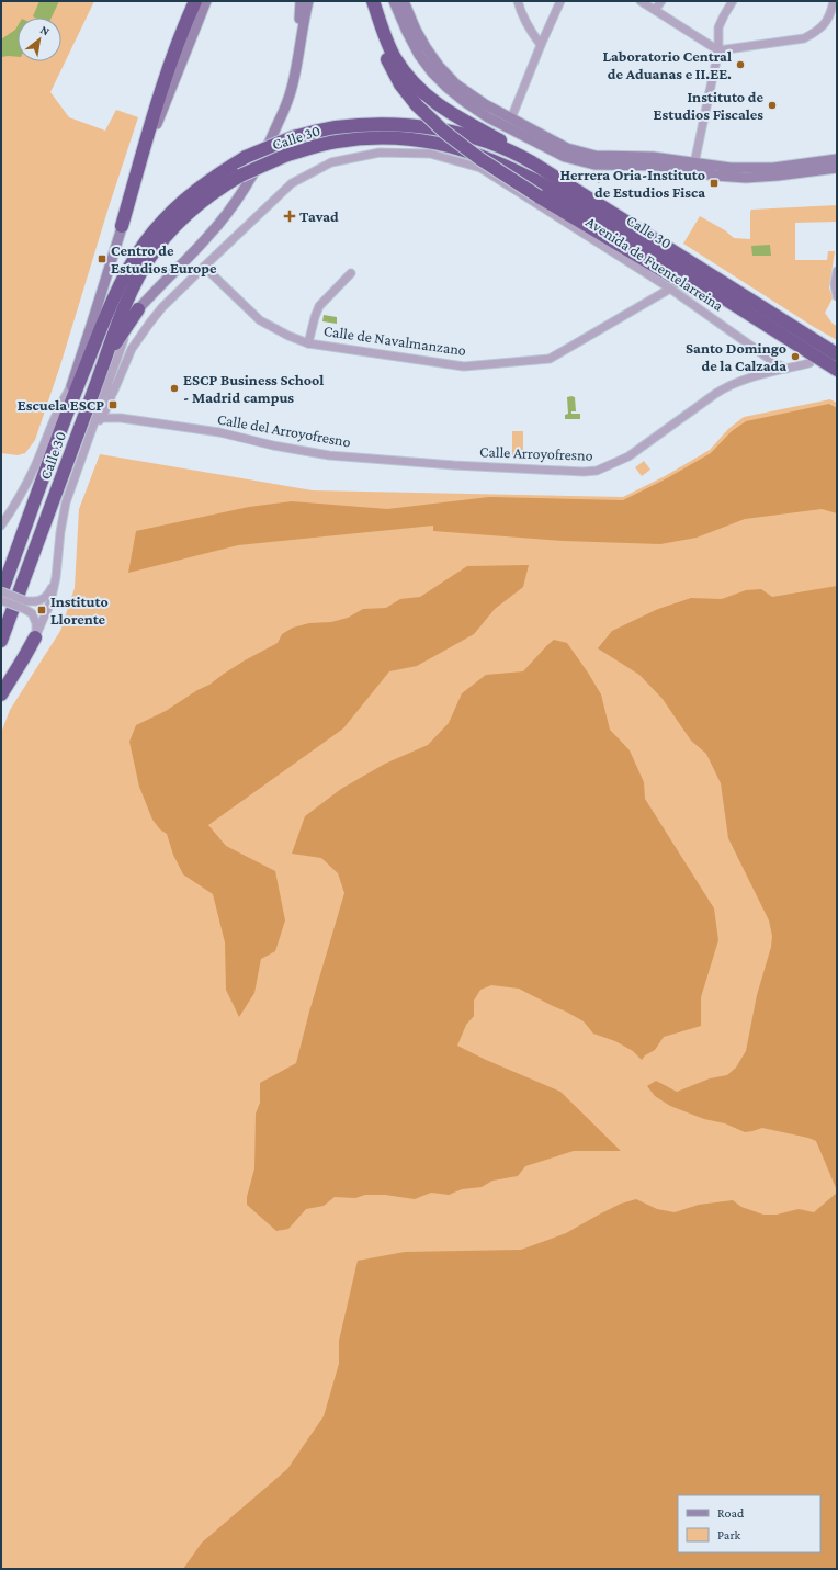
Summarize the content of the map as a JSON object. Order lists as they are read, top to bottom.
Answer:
{
  "streets": {
    "highway": ["Calle 30"],
    "street": [
      "Avenida de Fuentelarreina",
      "Calle de Navalmanzano",
      "Calle del Arroyofresno",
      "Calle Arroyofresno"
    ]
  },
  "crossings": [
    ["Calle 30", "Calle Arroyofresno"],
    ["Avenida de Fuentelarreina", "Calle de Navalmanzano"],
    ["Avenida de Fuentelarreina", "Calle del Arroyofresno"],
    ["Avenida de Fuentelarreina", "Calle Arroyofresno"],
    ["Calle del Arroyofresno", "Calle Arroyofresno"]
  ],
  "places": {
    "other": [
      "Laboratorio Central de Aduanas e II.EE.",
      "Instituto de Estudios Fiscales",
      "Santo Domingo de la Calzada",
      "ESCP Business School - Madrid campus"
    ],
    "transit": [
      "Herrera Oria-Instituto de Estudios Fisca",
      "Centro de Estudios Europe",
      "Escuela ESCP",
      "Instituto Llorente"
    ],
    "health": ["Tavad"]
  },
  "legend": ["Road", "Park"],
  "north": "top right"
}
